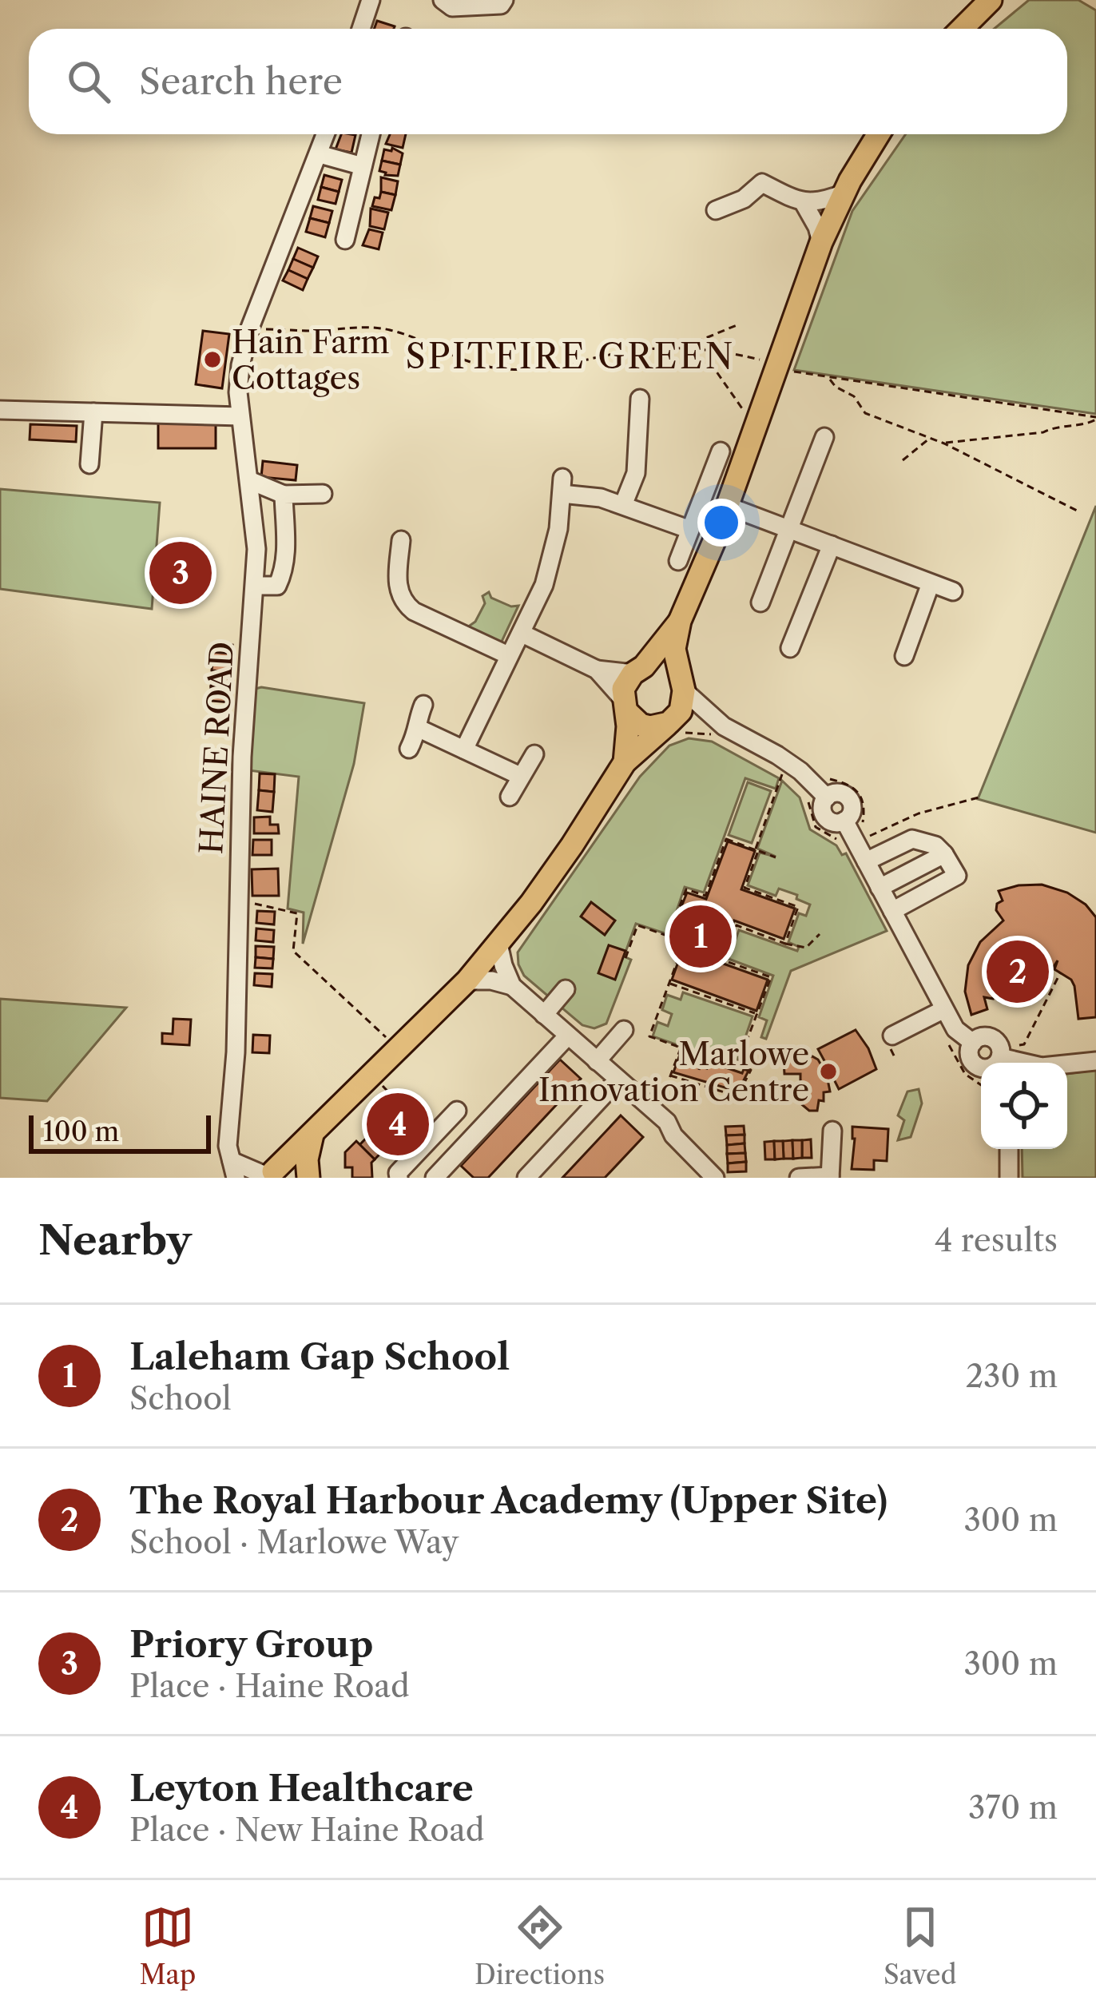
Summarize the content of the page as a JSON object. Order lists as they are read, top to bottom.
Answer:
{
  "streets": {
    "street": ["HAINE ROAD"]
  },
  "districts": ["SPITFIRE GREEN"],
  "places": ["Hain Farm Cottages", "Marlowe Innovation Centre"],
  "scale_bar": "100 m",
  "page": {
    "search": "Search here",
    "pins": [
      "3",
      "1",
      "2",
      "4"
    ],
    "scale": "100 m",
    "heading": ["Nearby", "4 results"],
    "list": [
      {
        "mark": "1",
        "name": "Laleham Gap School",
        "note": "School",
        "value": "230 m"
      },
      {
        "mark": "2",
        "name": "The Royal Harbour Academy (Upper Site)",
        "note": "School · Marlowe Way",
        "value": "300 m"
      },
      {
        "mark": "3",
        "name": "Priory Group",
        "note": "Place · Haine Road",
        "value": "300 m"
      },
      {
        "mark": "4",
        "name": "Leyton Healthcare",
        "note": "Place · New Haine Road",
        "value": "370 m"
      }
    ],
    "nav": ["Map", "Directions", "Saved"]
  }
}
